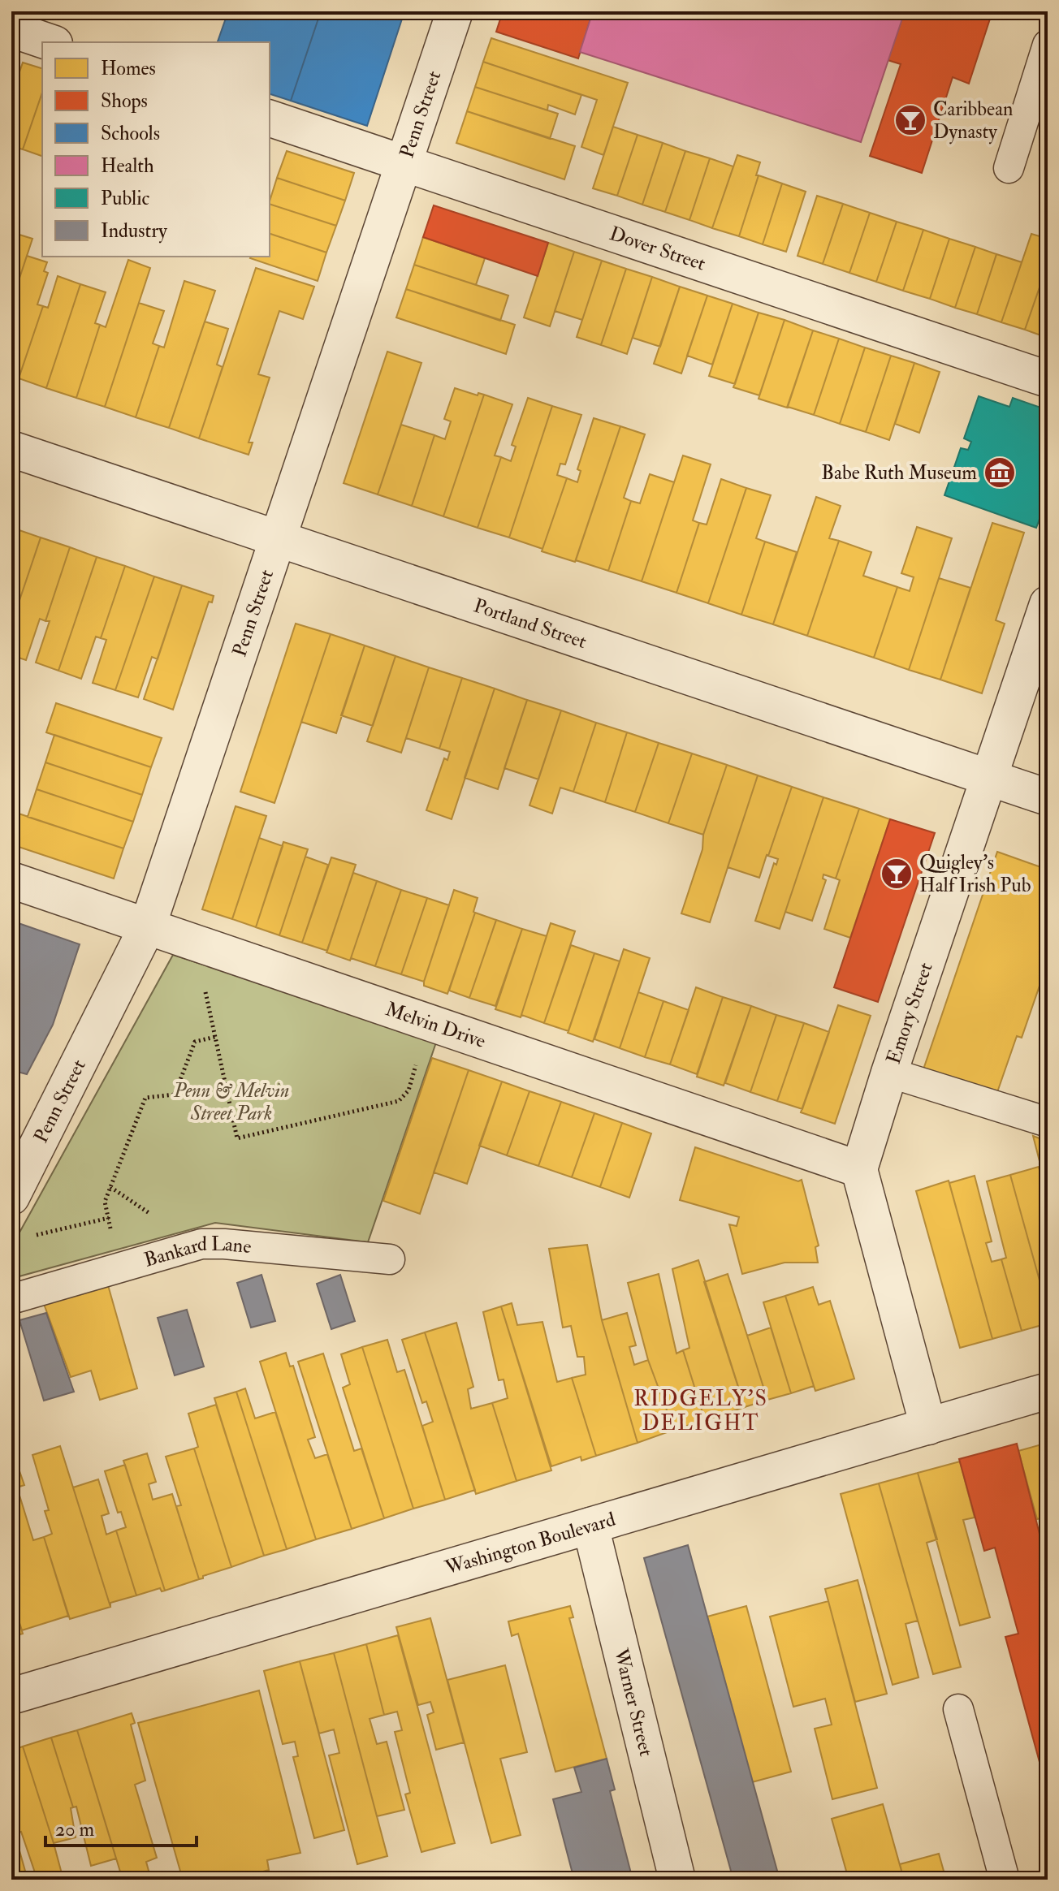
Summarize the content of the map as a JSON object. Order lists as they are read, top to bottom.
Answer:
{
  "streets": {
    "street": [
      "Penn Street",
      "Dover Street",
      "Portland Street",
      "Emory Street",
      "Melvin Drive",
      "Washington Boulevard",
      "Warner Street"
    ],
    "lane": ["Bankard Lane"]
  },
  "crossings": [
    ["Penn Street", "Dover Street"],
    ["Penn Street", "Portland Street"],
    ["Penn Street", "Melvin Drive"],
    ["Portland Street", "Emory Street"],
    ["Emory Street", "Melvin Drive"],
    ["Washington Boulevard", "Warner Street"]
  ],
  "districts": ["RIDGELY'S DELIGHT"],
  "parks": ["Penn & Melvin Street Park"],
  "places": {
    "bar": ["Caribbean Dynasty", "Quigley's Half Irish Pub"],
    "museum": ["Babe Ruth Museum"]
  },
  "legend": [
    "Homes",
    "Shops",
    "Schools",
    "Health",
    "Public",
    "Industry"
  ],
  "scale_bar": "20 m"
}
